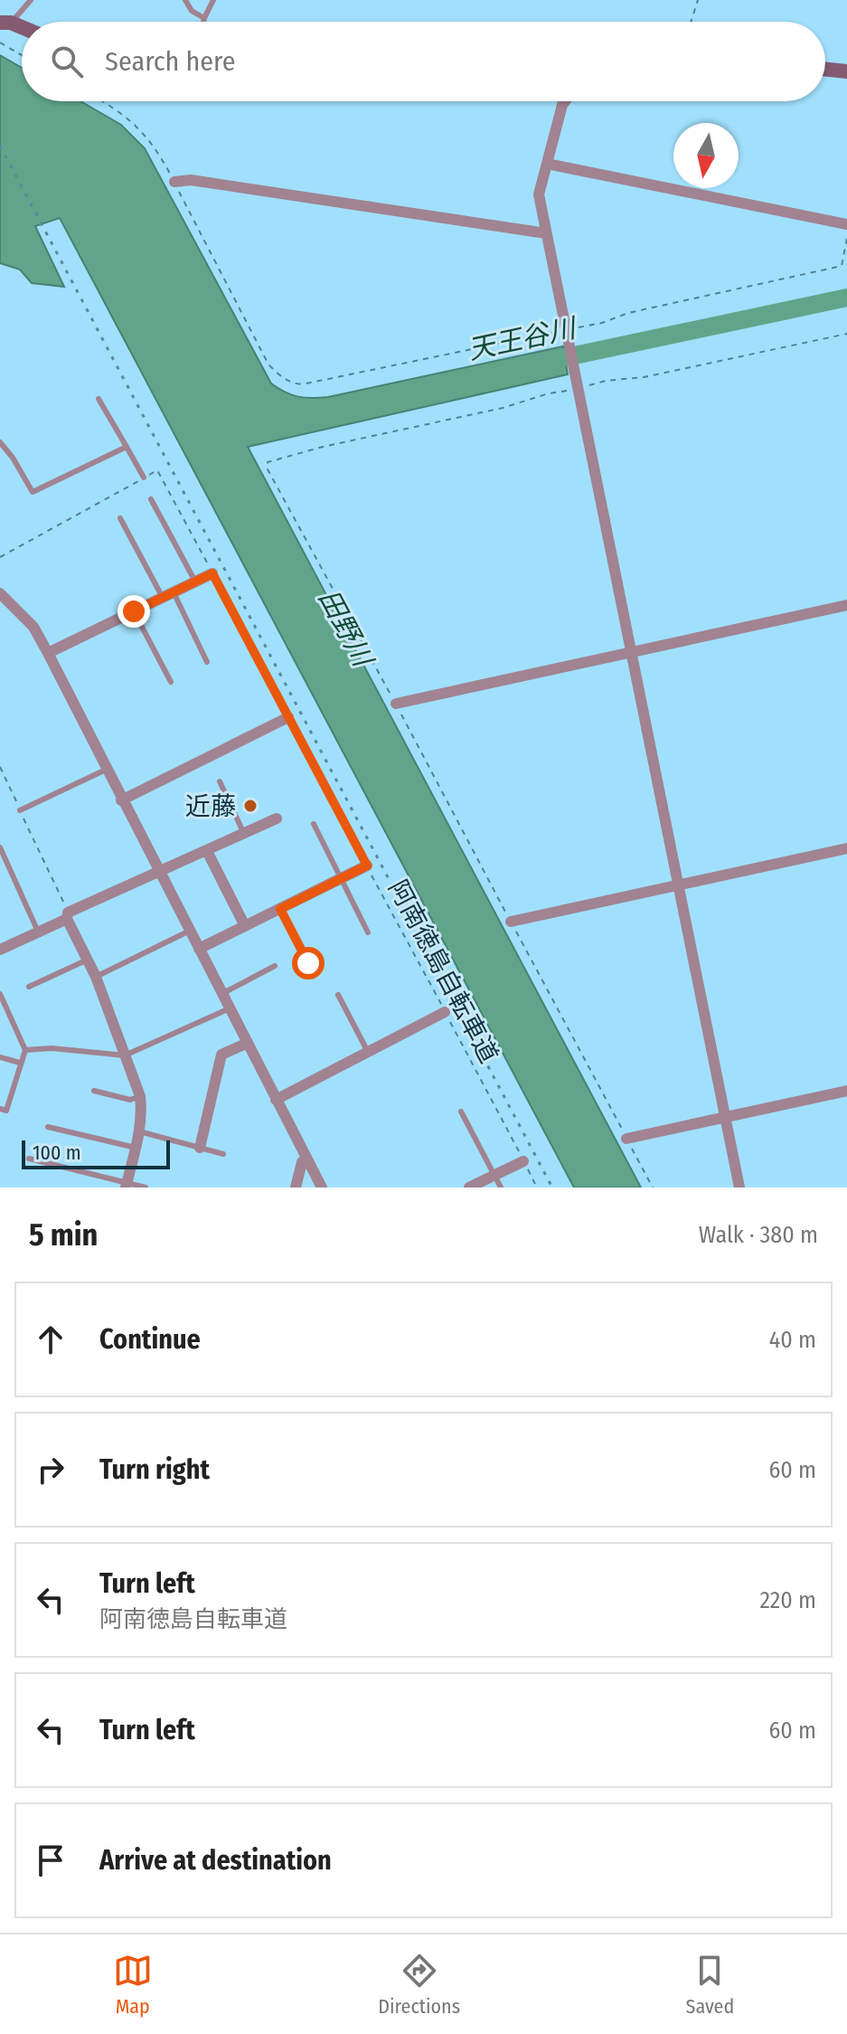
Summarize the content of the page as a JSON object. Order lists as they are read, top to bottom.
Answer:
{
  "streets": {
    "path": ["阿南徳島自転車道"]
  },
  "water": ["天王谷川", "田野川"],
  "places": ["近藤"],
  "scale_bar": "100 m",
  "north": "bottom",
  "page": {
    "search": "Search here",
    "scale": "100 m",
    "heading": ["5 min", "Walk · 380 m"],
    "list": [
      ["Continue", "40 m"],
      ["Turn right", "60 m"],
      ["Turn left", "阿南徳島自転車道", "220 m"],
      ["Turn left", "60 m"],
      "Arrive at destination"
    ],
    "nav": ["Map", "Directions", "Saved"]
  }
}
